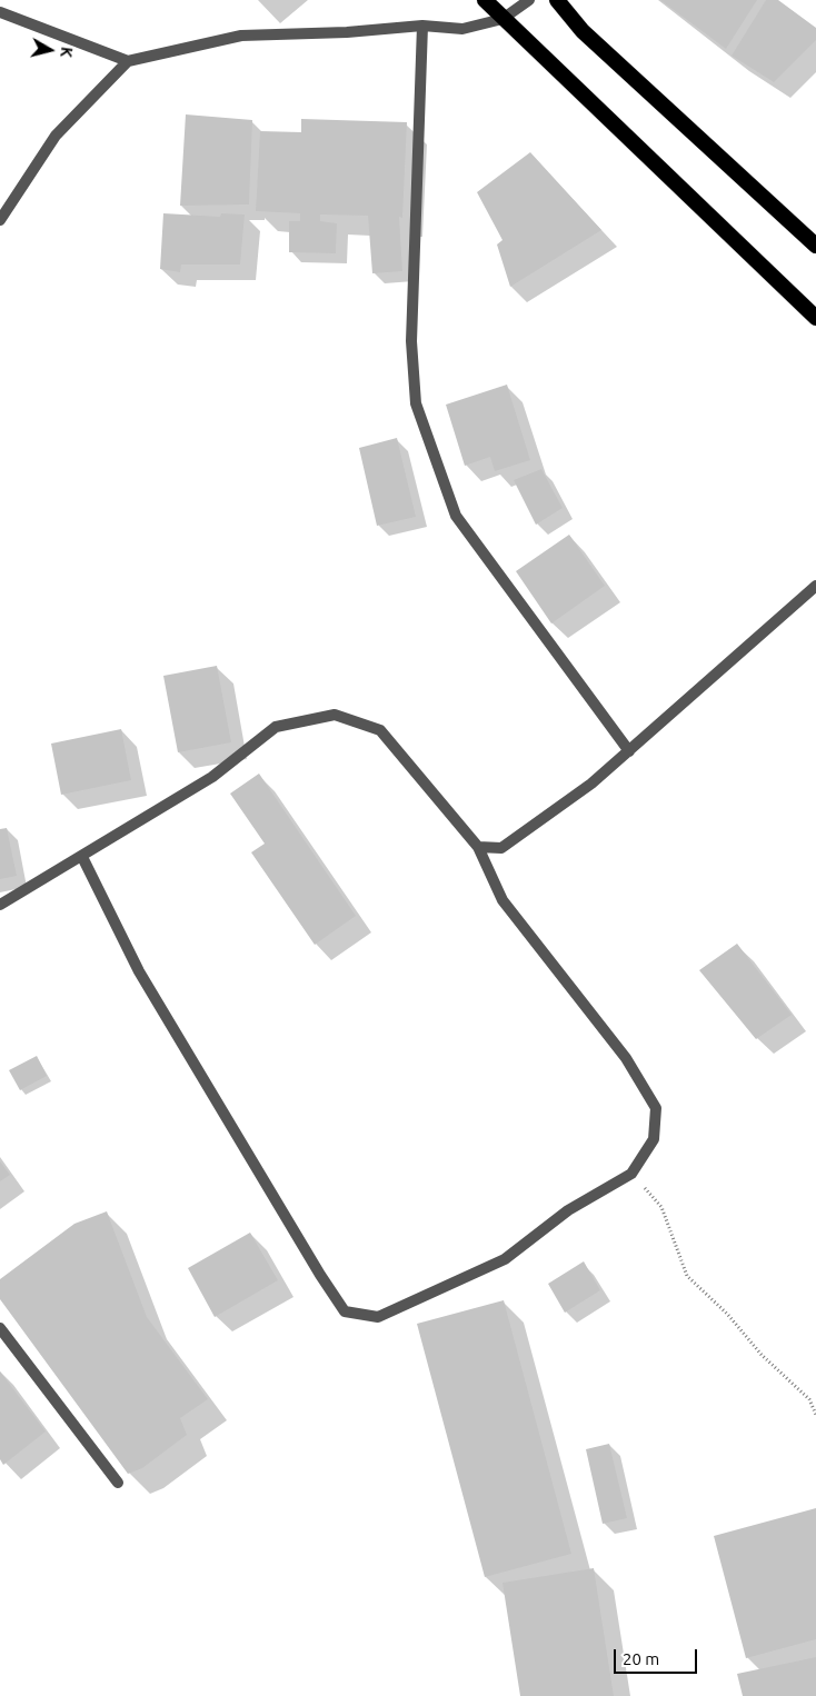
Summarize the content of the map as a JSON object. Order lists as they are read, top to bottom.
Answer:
{
  "scale_bar": "20 m",
  "north": "right"
}
